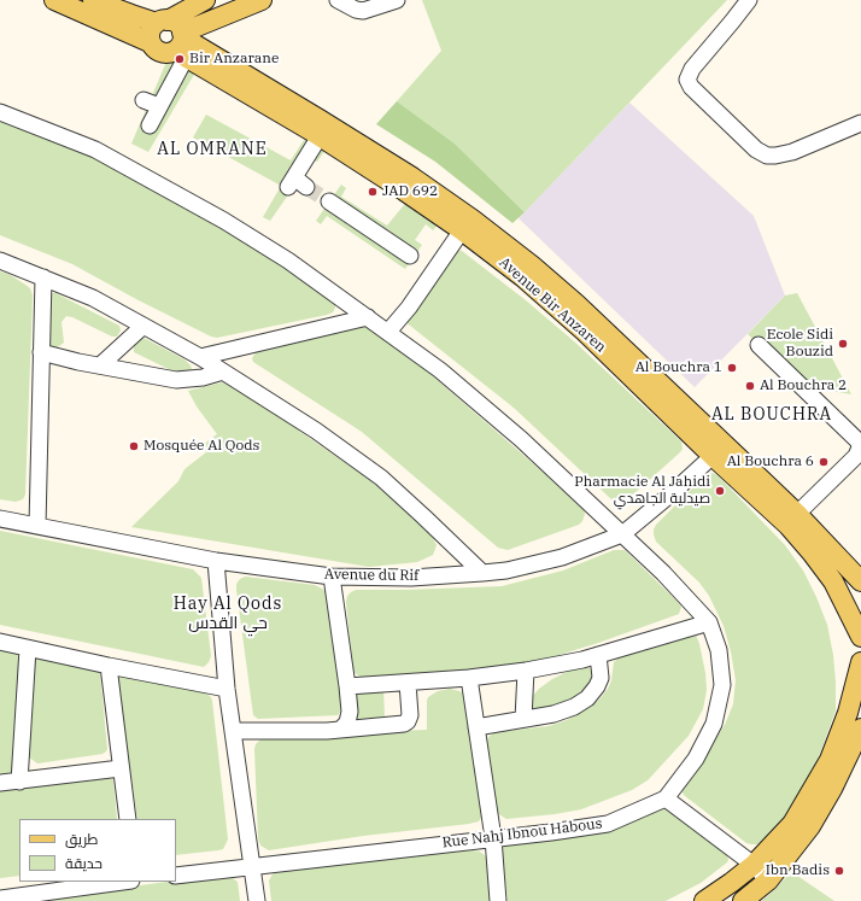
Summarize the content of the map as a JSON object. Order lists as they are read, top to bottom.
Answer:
{
  "streets": {
    "main road": ["Avenue Bir Anzaren"],
    "street": ["Avenue du Rif", "Rue Nahj Ibnou Habous"]
  },
  "crossings": [
    ["Avenue Bir Anzaren", "Avenue du Rif"],
    ["Avenue du Rif", "Rue Nahj Ibnou Habous"]
  ],
  "districts": ["AL OMRANE", "AL BOUCHRA", "Hay Al Qods حي القدس"],
  "places": [
    "Bir Anzarane",
    "JAD 692",
    "Ecole Sidi Bouzid",
    "Al Bouchra 1",
    "Al Bouchra 2",
    "Mosquée Al Qods",
    "Al Bouchra 6",
    "Pharmacie Al Jahidi صيدلية الجاهدي",
    "Ibn Badis"
  ],
  "legend": ["طريق", "حديقة"]
}
